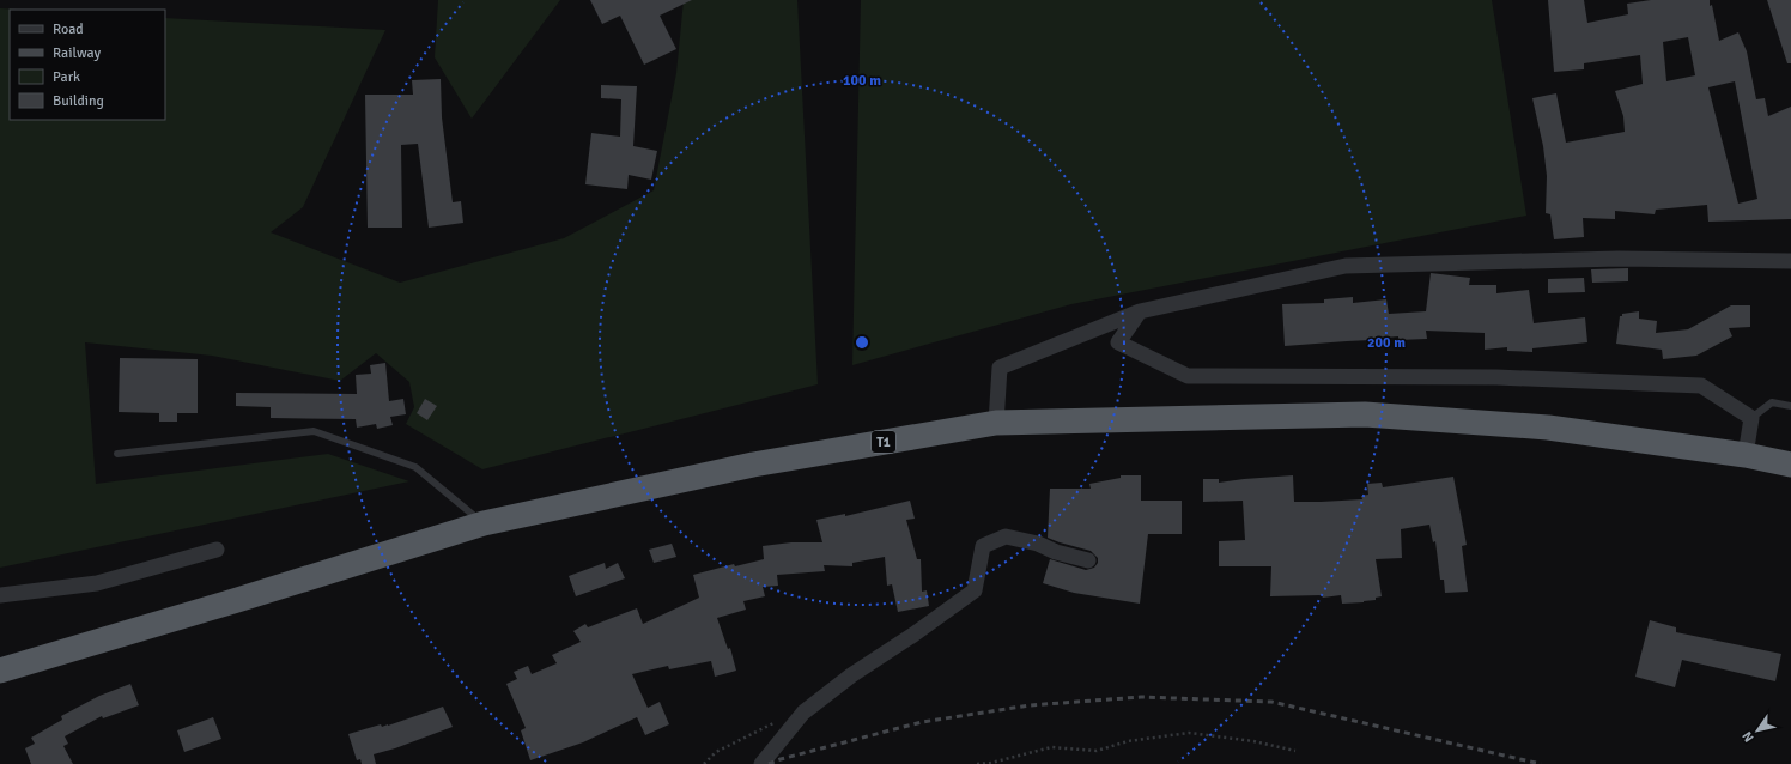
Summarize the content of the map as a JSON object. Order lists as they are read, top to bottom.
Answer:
{
  "streets": {
    "highway": ["T1"]
  },
  "legend": [
    "Road",
    "Railway",
    "Park",
    "Building"
  ],
  "north": "bottom left",
  "rings": ["100 m", "200 m"]
}
